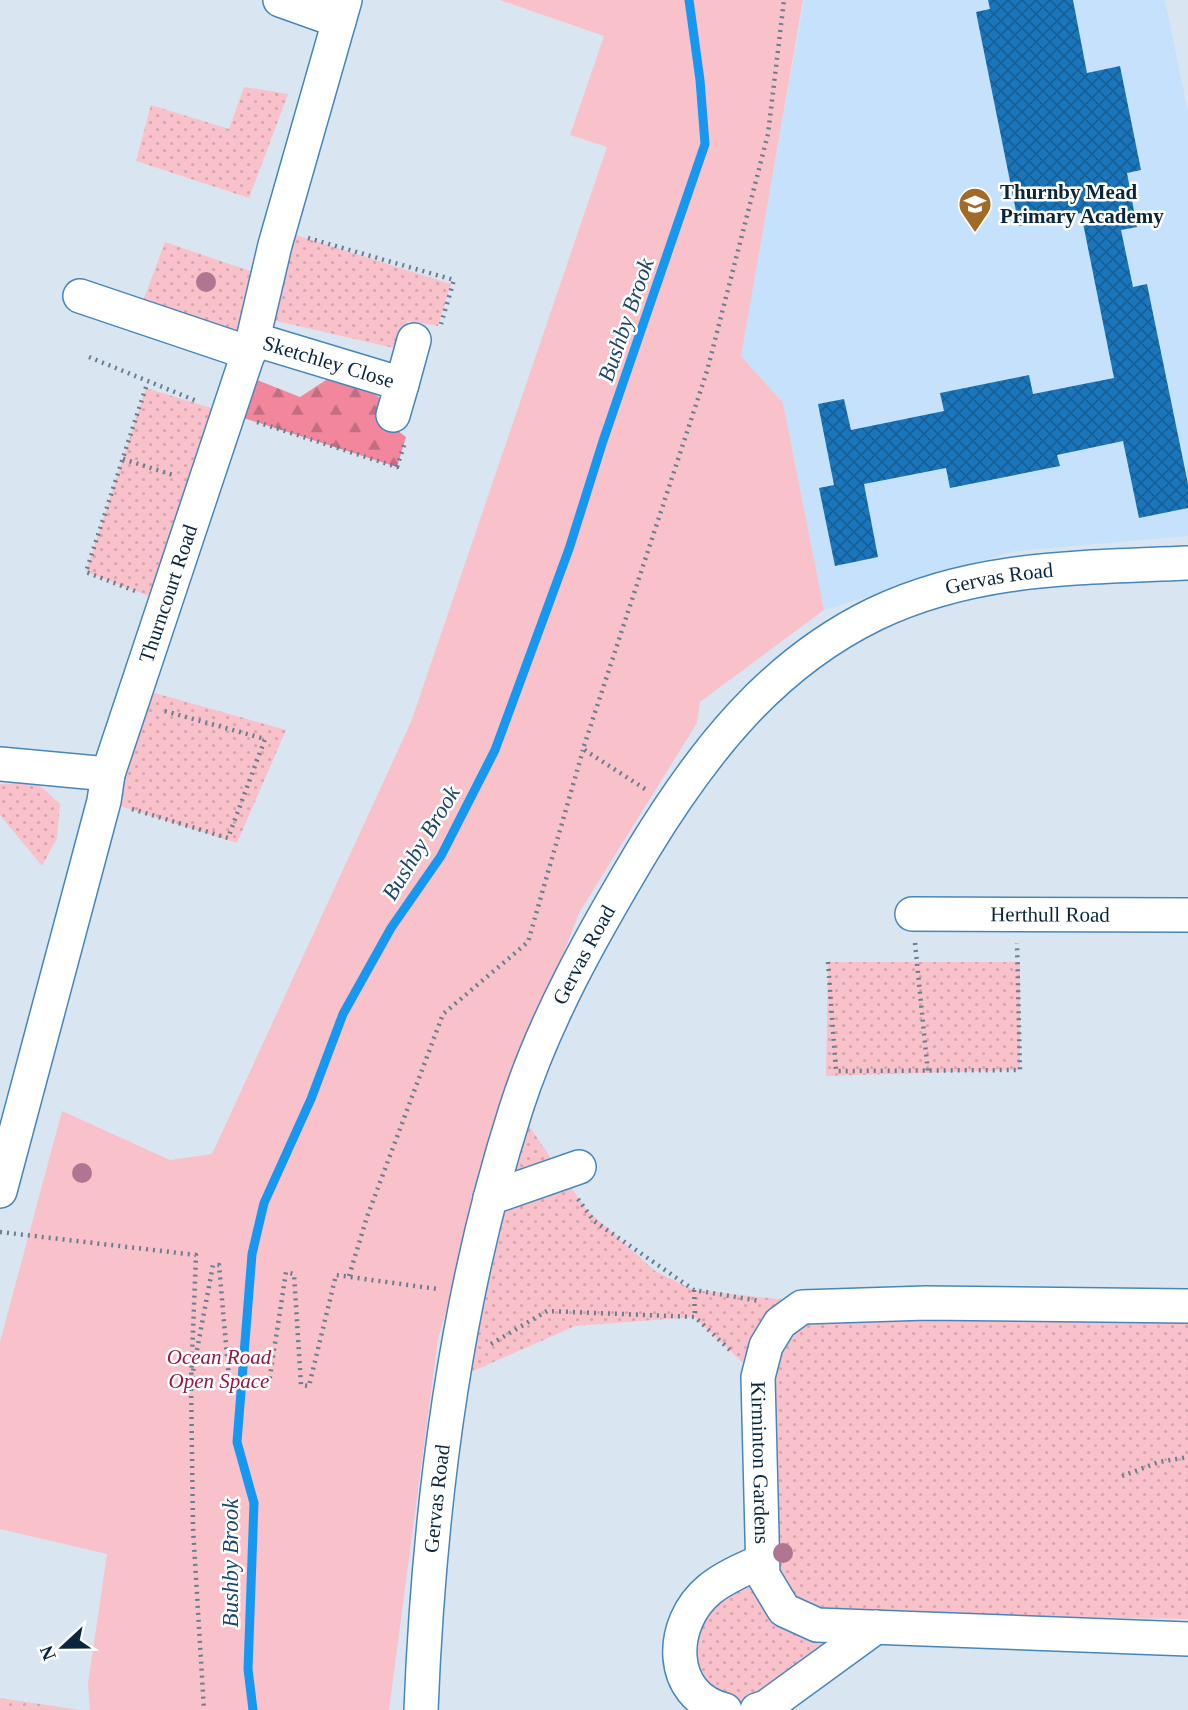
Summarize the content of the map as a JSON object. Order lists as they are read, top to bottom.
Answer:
{
  "streets": {
    "street": [
      "Sketchley Close",
      "Gervas Road",
      "Thurncourt Road",
      "Herthull Road",
      "Kirminton Gardens"
    ]
  },
  "crossings": [
    ["Sketchley Close", "Thurncourt Road"]
  ],
  "water": ["Bushby Brook"],
  "parks": ["Ocean Road Open Space"],
  "places": {
    "school or university": ["Thurnby Mead Primary Academy"]
  },
  "north": "left"
}
